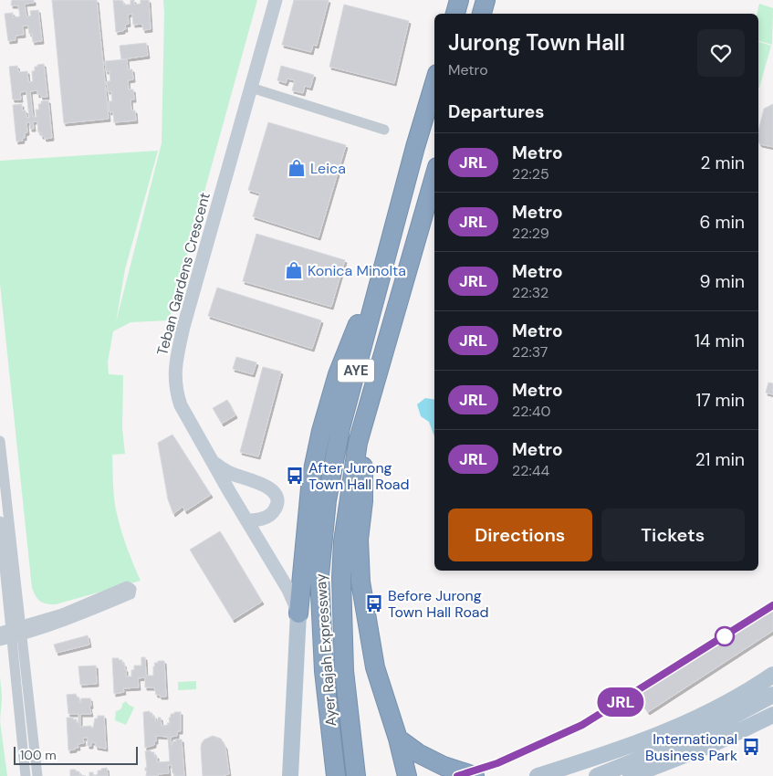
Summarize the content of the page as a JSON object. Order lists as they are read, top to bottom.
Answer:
{
  "streets": {
    "highway": ["AYE", "Ayer Rajah Expressway"],
    "street": ["Teban Gardens Crescent"]
  },
  "places": {
    "shop": ["Leica", "Konica Minolta"],
    "bus stop": ["After Jurong Town Hall Road", "Before Jurong Town Hall Road", "International Business Park"]
  },
  "lines": ["metro line JRL"],
  "scale_bar": "100 m",
  "page": {
    "on_map": "JRL",
    "heading": [
      ["Jurong Town Hall", "Metro"],
      "Departures"
    ],
    "list": [
      {
        "mark": "JRL",
        "name": "Metro",
        "note": "22:25",
        "value": "2 min"
      },
      {
        "mark": "JRL",
        "name": "Metro",
        "note": "22:29",
        "value": "6 min"
      },
      {
        "mark": "JRL",
        "name": "Metro",
        "note": "22:32",
        "value": "9 min"
      },
      {
        "mark": "JRL",
        "name": "Metro",
        "note": "22:37",
        "value": "14 min"
      },
      {
        "mark": "JRL",
        "name": "Metro",
        "note": "22:40",
        "value": "17 min"
      },
      {
        "mark": "JRL",
        "name": "Metro",
        "note": "22:44",
        "value": "21 min"
      }
    ],
    "buttons": ["Directions", "Tickets"],
    "scale": "100 m"
  }
}
